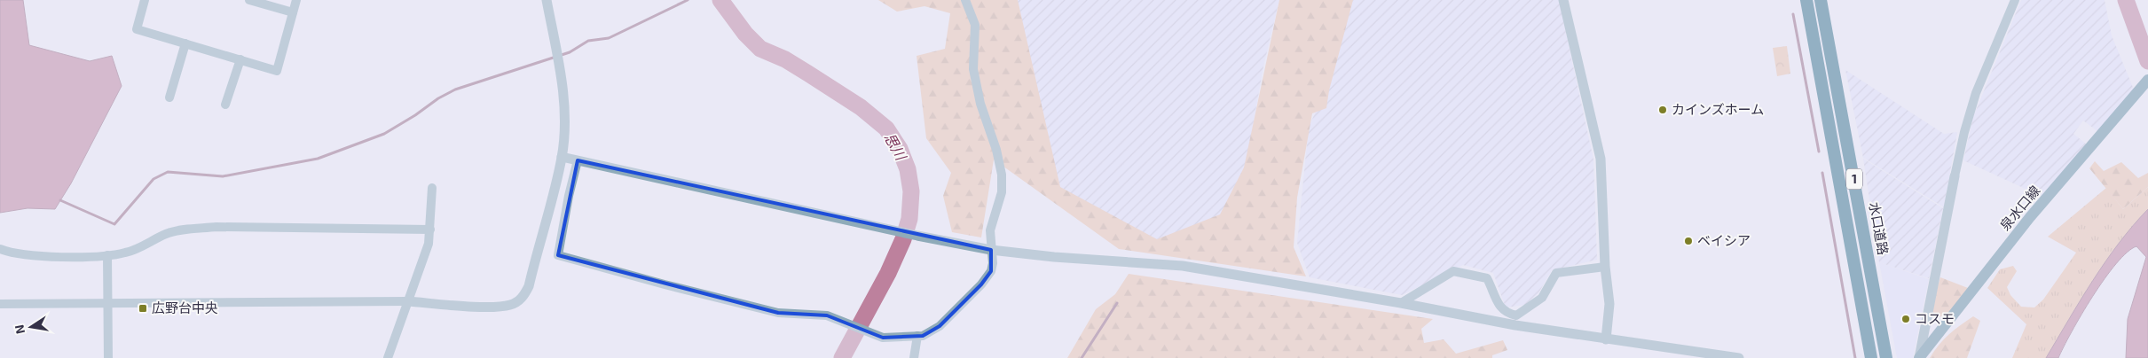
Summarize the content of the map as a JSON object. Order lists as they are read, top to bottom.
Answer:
{
  "streets": {
    "highway": ["1", "水口道路"],
    "main road": ["泉水口線"]
  },
  "water": ["思川"],
  "places": {
    "other": ["カインズホーム", "ベイシア", "コスモ"],
    "transit": ["広野台中央"]
  },
  "north": "left"
}
